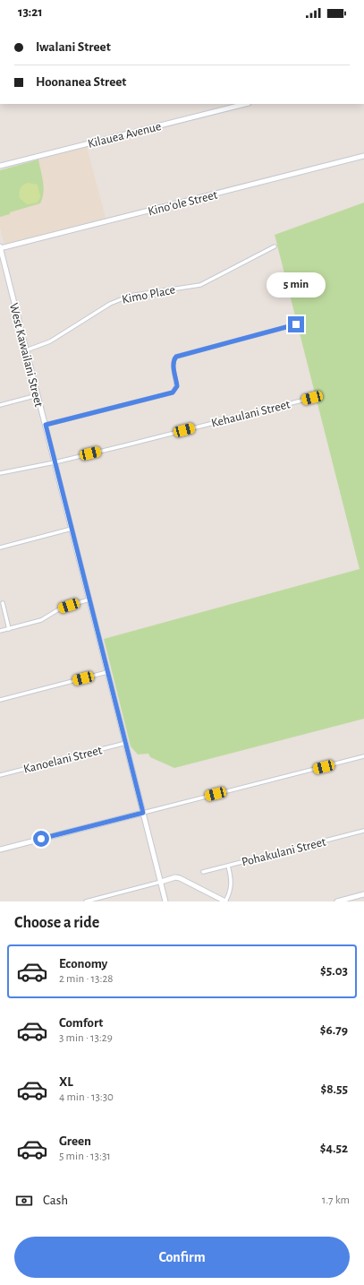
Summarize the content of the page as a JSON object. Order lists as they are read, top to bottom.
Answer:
{
  "streets": {
    "street": [
      "Kilauea Avenue",
      "Kinoʻole Street",
      "Kimo Place",
      "West Kawailani Street",
      "Kehaulani Street",
      "Kanoelani Street",
      "Pohakulani Street"
    ]
  },
  "crossings": [
    ["Kinoʻole Street", "West Kawailani Street"],
    ["Kimo Place", "West Kawailani Street"],
    ["West Kawailani Street", "Kehaulani Street"],
    ["West Kawailani Street", "Kanoelani Street"]
  ],
  "page": {
    "status": "13:21",
    "banner": ["Iwalani Street", "Hoonanea Street"],
    "bubble": "5 min",
    "heading": "Choose a ride",
    "list": [
      {
        "name": "Economy",
        "note": "2 min · 13:28",
        "value": "$5.03"
      },
      {
        "name": "Comfort",
        "note": "3 min · 13:29",
        "value": "$6.79"
      },
      {
        "name": "XL",
        "note": "4 min · 13:30",
        "value": "$8.55"
      },
      {
        "name": "Green",
        "note": "5 min · 13:31",
        "value": "$4.52"
      }
    ],
    "pay": ["Cash", "1.7 km"],
    "buttons": "Confirm"
  }
}
